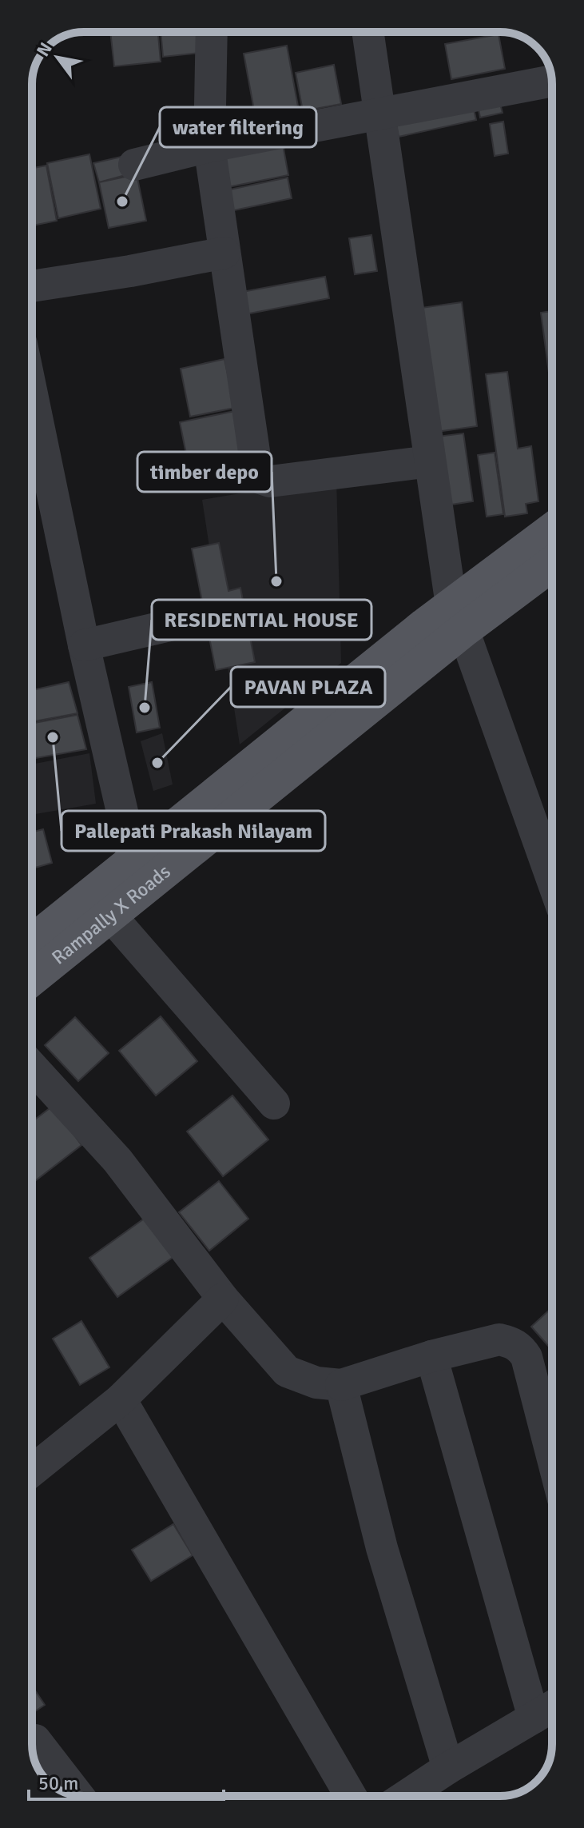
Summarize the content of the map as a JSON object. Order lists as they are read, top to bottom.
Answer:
{
  "streets": {
    "main road": ["Rampally X Roads"]
  },
  "places": [
    "water filtering",
    "timber depo",
    "RESIDENTIAL HOUSE",
    "Pallepati Prakash Nilayam",
    "PAVAN PLAZA"
  ],
  "scale_bar": "50 m",
  "north": "top left"
}
